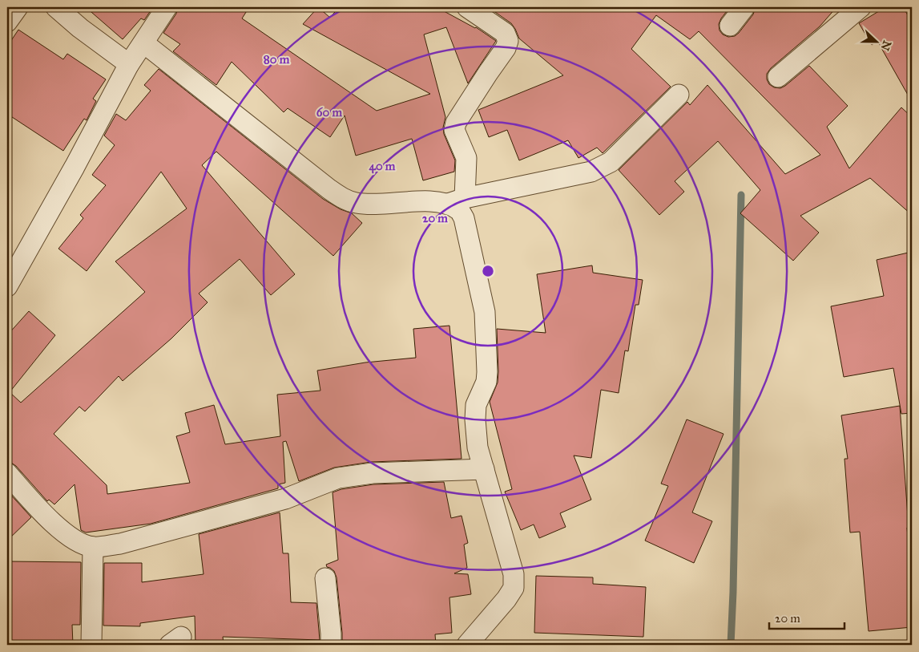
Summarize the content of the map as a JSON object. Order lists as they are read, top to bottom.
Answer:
{
  "scale_bar": "20 m",
  "north": "right",
  "rings": [
    "80 m",
    "60 m",
    "40 m",
    "20 m"
  ]
}
